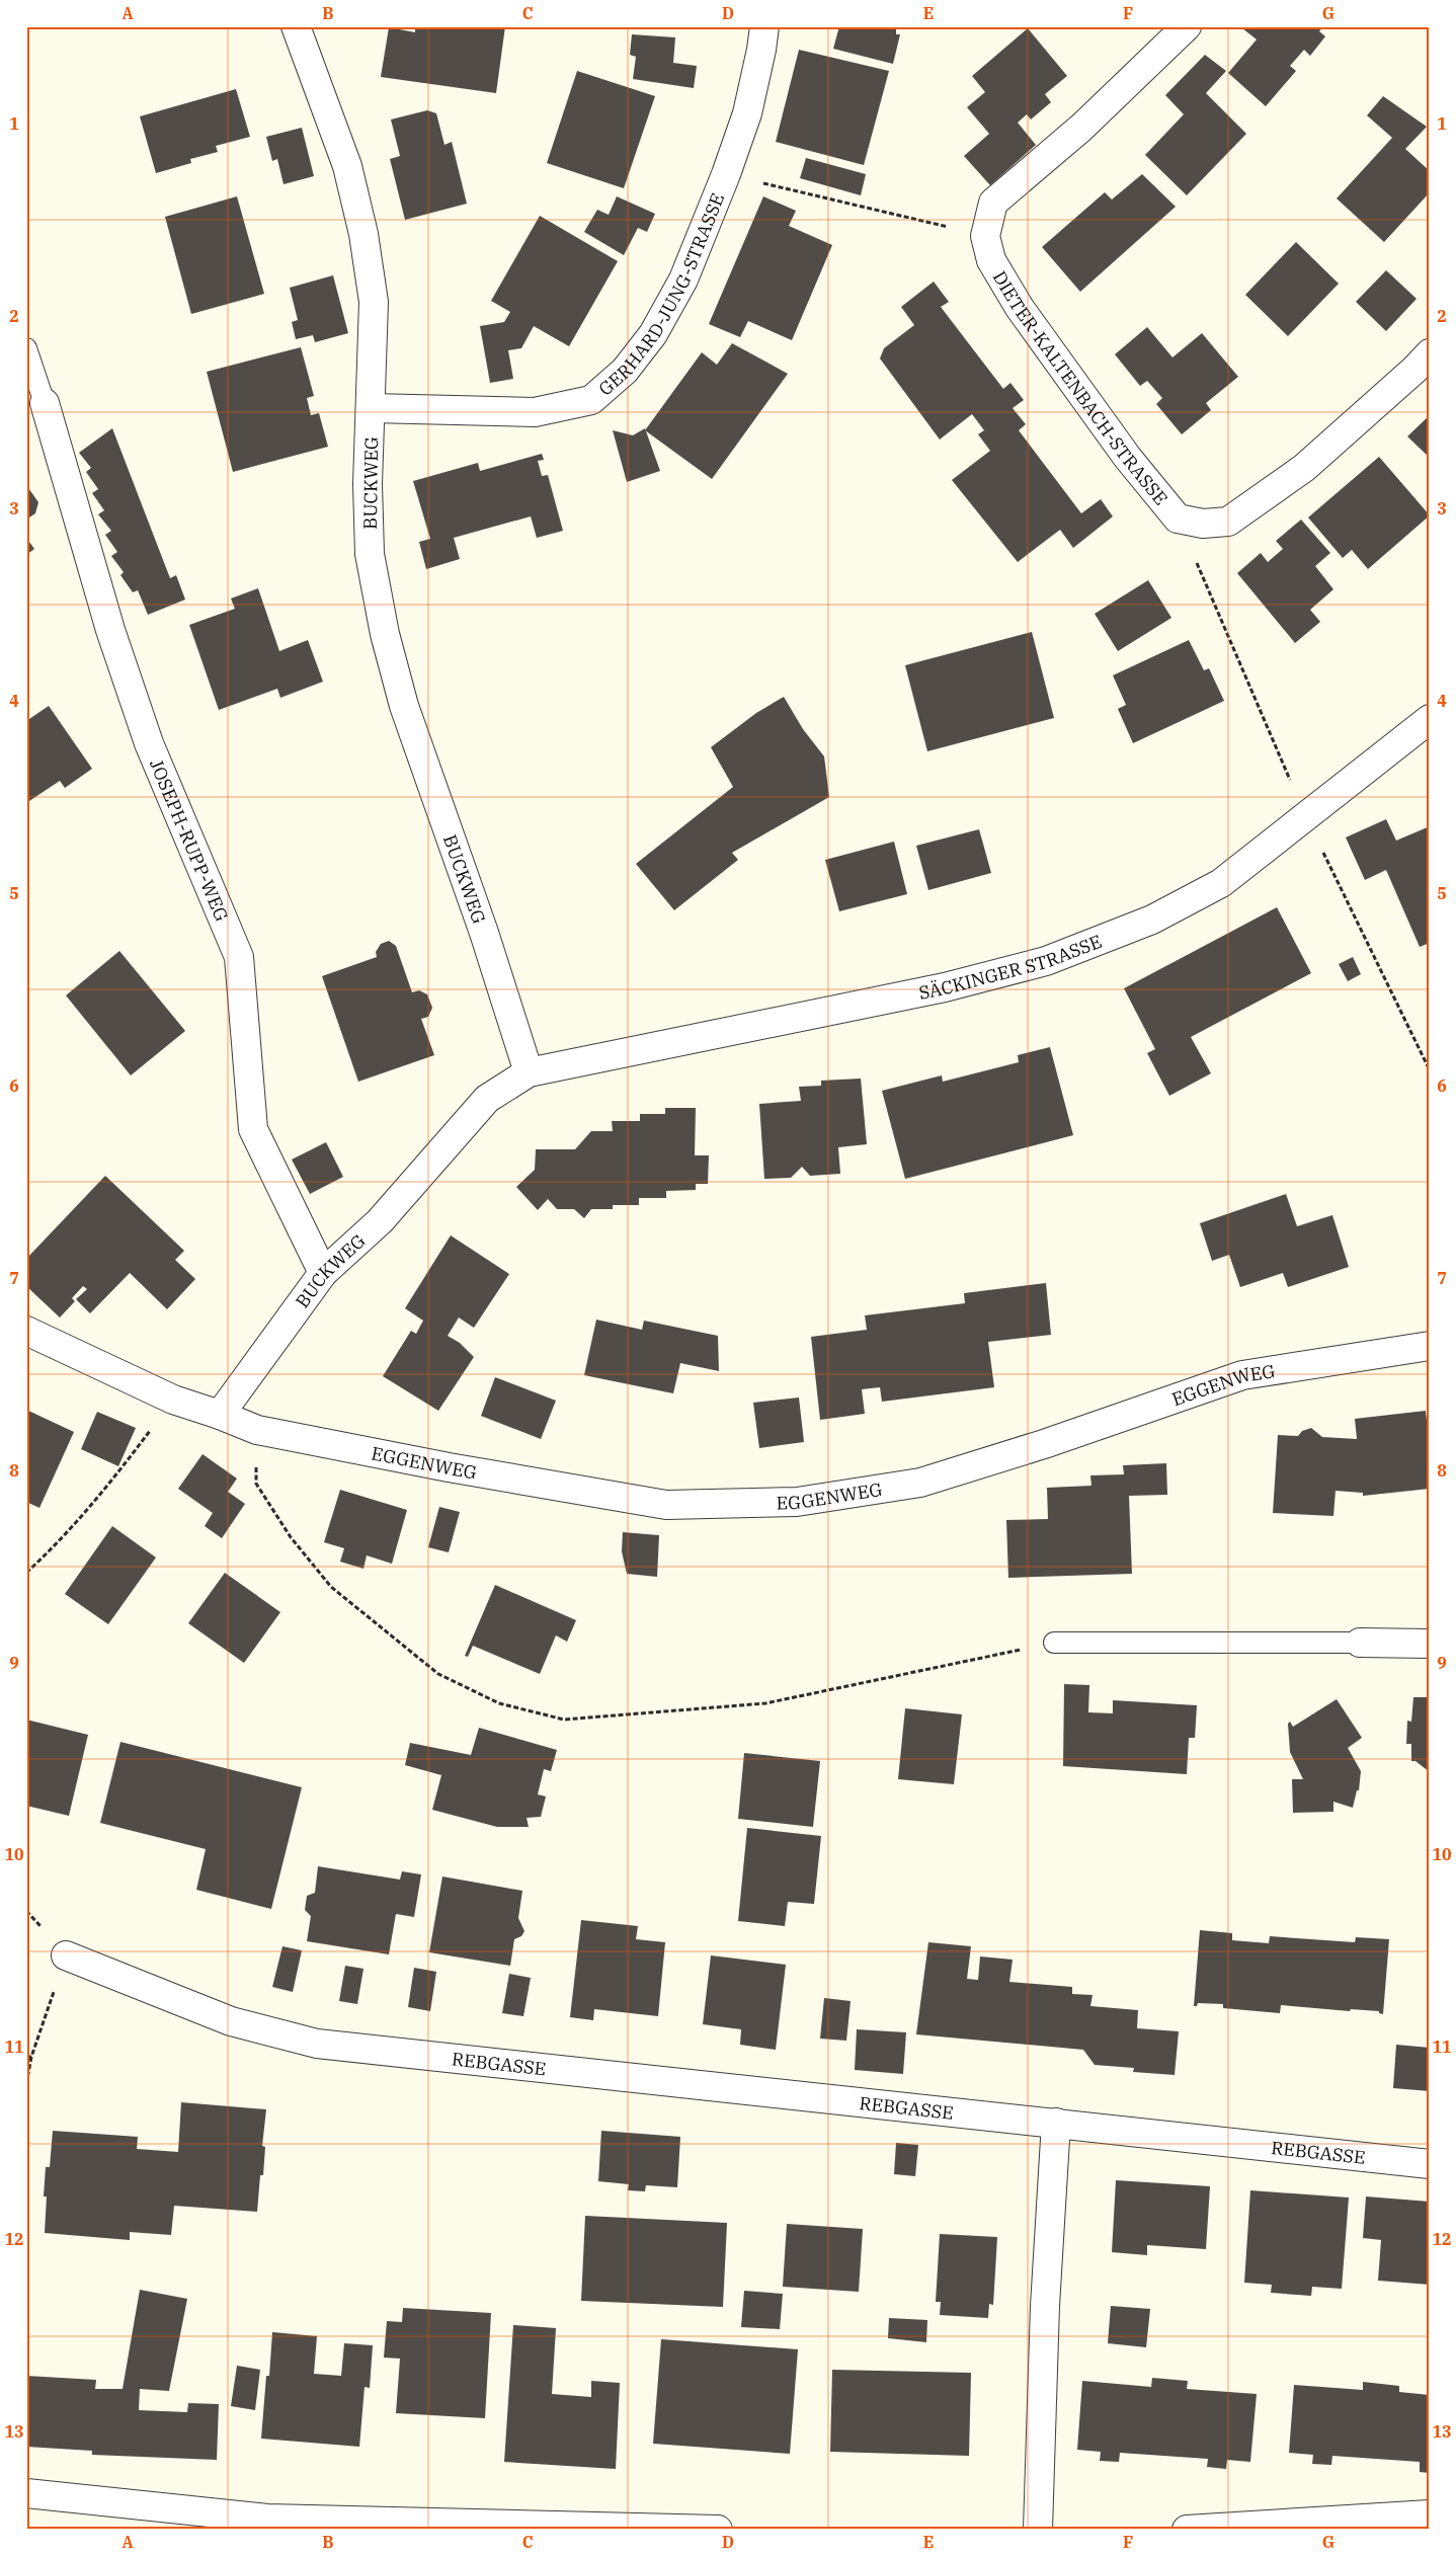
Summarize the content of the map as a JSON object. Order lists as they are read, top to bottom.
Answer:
{
  "streets": {
    "street": [
      "GERHARD-JUNG-STRASSE",
      "DIETER-KALTENBACH-STRASSE",
      "BUCKWEG",
      "JOSEPH-RUPP-WEG",
      "SÄCKINGER STRASSE",
      "EGGENWEG",
      "REBGASSE"
    ]
  },
  "crossings": [
    ["GERHARD-JUNG-STRASSE", "BUCKWEG"],
    ["BUCKWEG", "JOSEPH-RUPP-WEG"],
    ["BUCKWEG", "SÄCKINGER STRASSE"],
    ["BUCKWEG", "EGGENWEG"]
  ],
  "grid": {
    "columns": [
      "A",
      "B",
      "C",
      "D",
      "E",
      "F",
      "G"
    ],
    "rows": [
      "1",
      "2",
      "3",
      "4",
      "5",
      "6",
      "7",
      "8",
      "9",
      "10",
      "11",
      "12",
      "13"
    ]
  }
}
